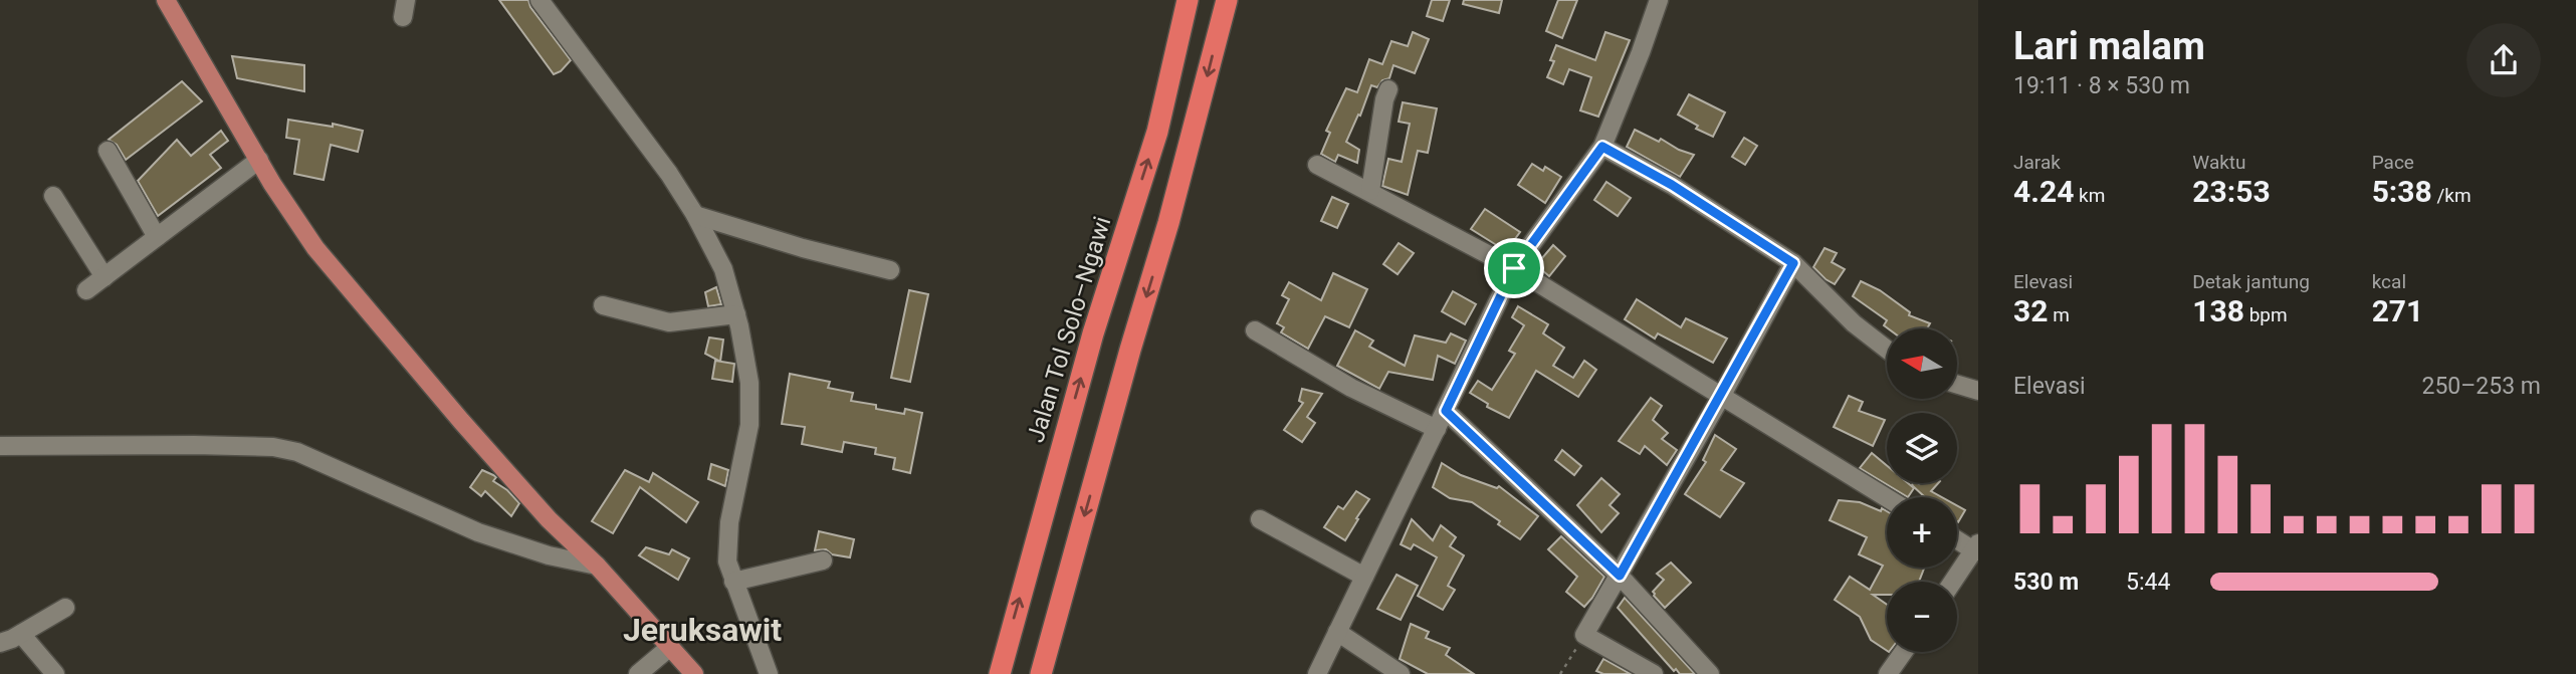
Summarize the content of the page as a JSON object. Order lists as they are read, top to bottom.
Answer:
{
  "streets": {
    "highway": ["Jalan Tol Solo–Ngawi"]
  },
  "districts": ["Jeruksawit"],
  "north": "left",
  "page": {
    "heading": ["Lari malam", "19:11 · 8 × 530 m"],
    "stats": [
      ["Jarak", "4.24 km"],
      ["Waktu", "23:53"],
      ["Pace", "5:38 /km"],
      ["Elevasi", "32 m"],
      ["Detak jantung", "138 bpm"],
      ["kcal", "271"]
    ],
    "map_buttons": ["+", "−"],
    "chart": ["Elevasi", "250–253 m"],
    "list": [
      {
        "name": "530 m",
        "note": "5:44"
      }
    ]
  }
}
